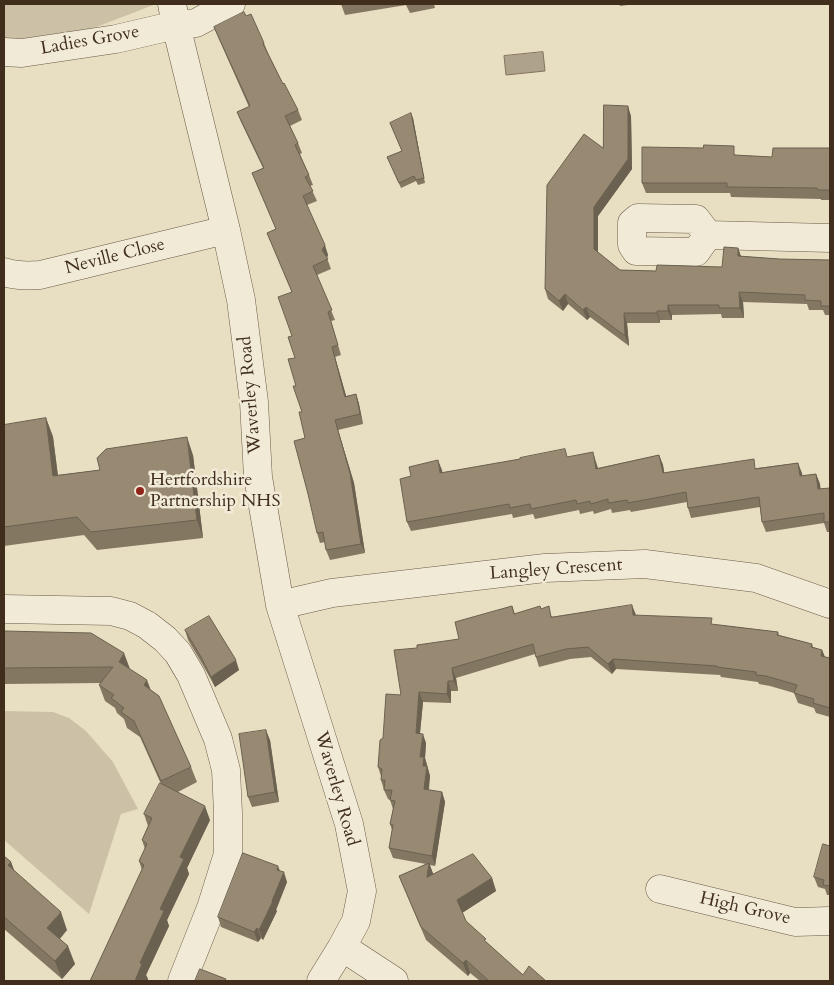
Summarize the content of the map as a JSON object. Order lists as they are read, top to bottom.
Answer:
{
  "streets": {
    "street": [
      "Ladies Grove",
      "Neville Close",
      "Waverley Road",
      "Langley Crescent",
      "High Grove"
    ]
  },
  "crossings": [
    ["Ladies Grove", "Waverley Road"],
    ["Neville Close", "Waverley Road"],
    ["Waverley Road", "Langley Crescent"]
  ],
  "places": ["Hertfordshire Partnership NHS"]
}
